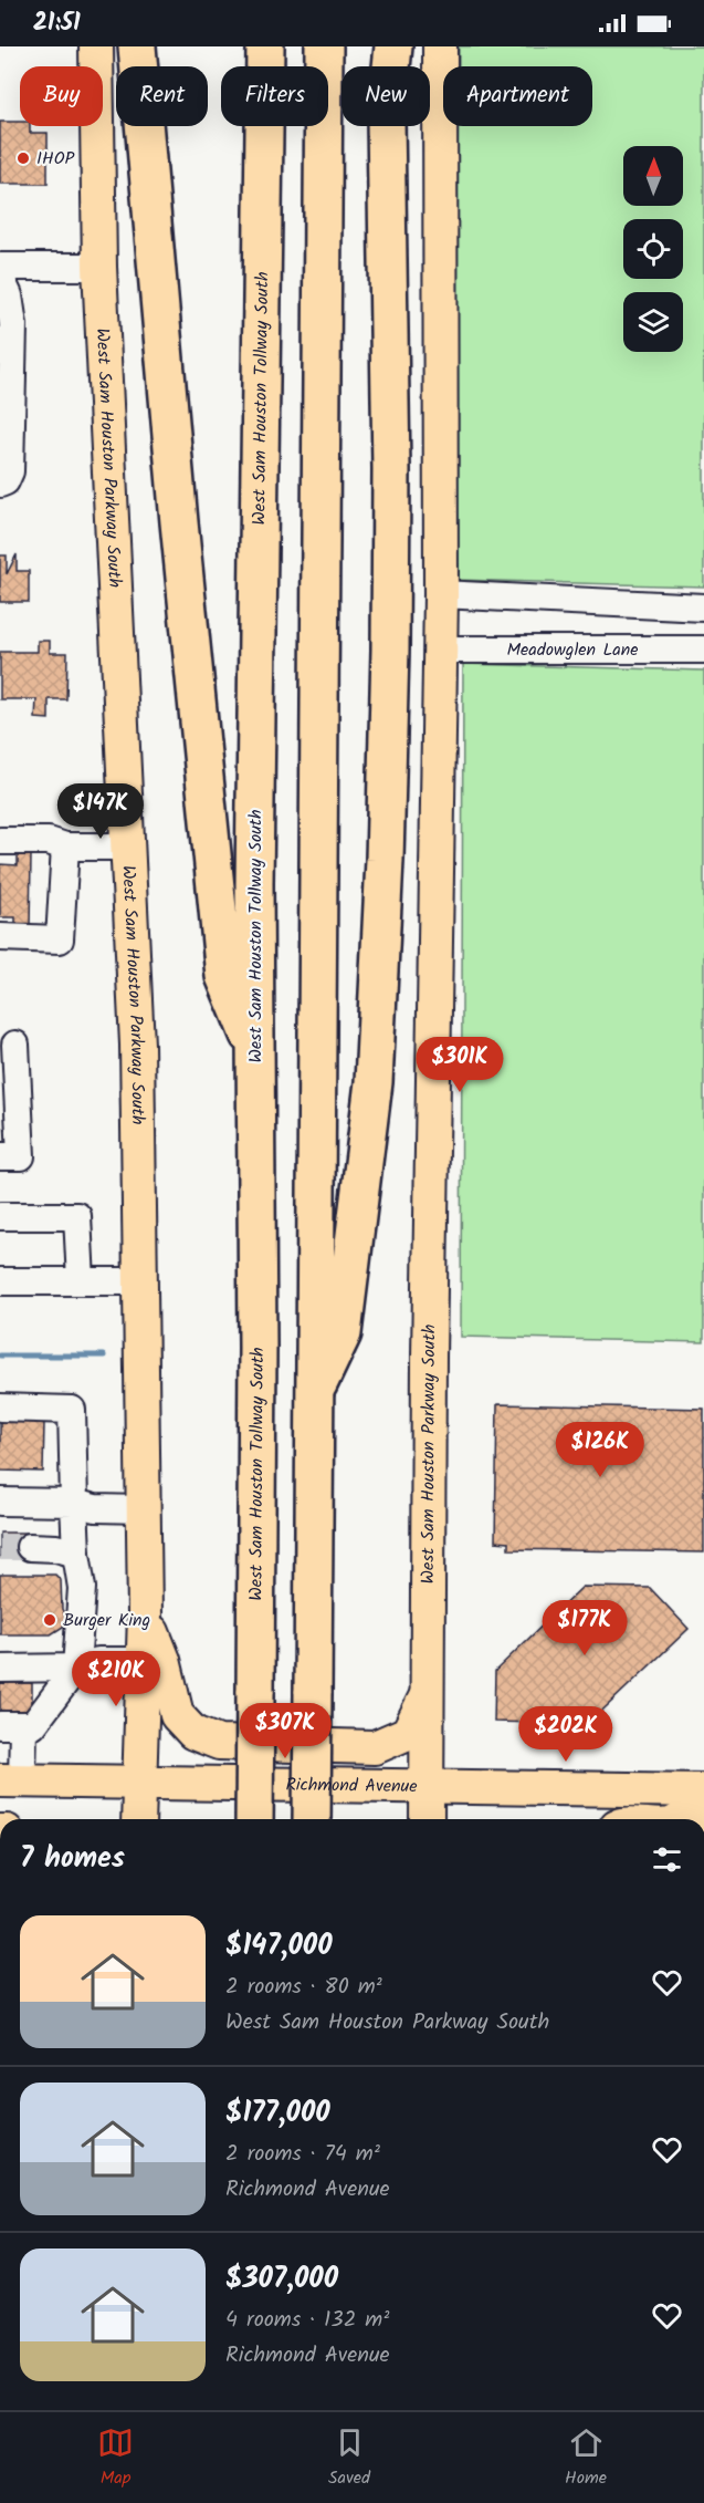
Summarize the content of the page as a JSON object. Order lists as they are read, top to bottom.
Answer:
{
  "streets": {
    "highway": ["West Sam Houston Tollway South"],
    "main road": ["West Sam Houston Parkway South", "Richmond Avenue"],
    "street": ["Meadowglen Lane"]
  },
  "crossings": [
    ["West Sam Houston Parkway South", "Meadowglen Lane"],
    ["West Sam Houston Parkway South", "Richmond Avenue"]
  ],
  "places": ["IHOP", "Burger King"],
  "north": "top",
  "page": {
    "status": "21:51",
    "chip": [
      "Buy",
      "Rent",
      "Filters",
      "New",
      "Apartment"
    ],
    "price": [
      "$147K",
      "$301K",
      "$126K",
      "$177K",
      "$210K",
      "$307K",
      "$202K"
    ],
    "heading": "7 homes",
    "list": [
      {
        "name": "$147,000",
        "note": "2 rooms · 80 m² · West Sam Houston Parkway South"
      },
      {
        "name": "$177,000",
        "note": "2 rooms · 74 m² · Richmond Avenue"
      },
      {
        "name": "$307,000",
        "note": "4 rooms · 132 m² · Richmond Avenue"
      }
    ],
    "tabs": ["Map", "Saved", "Home"]
  }
}
